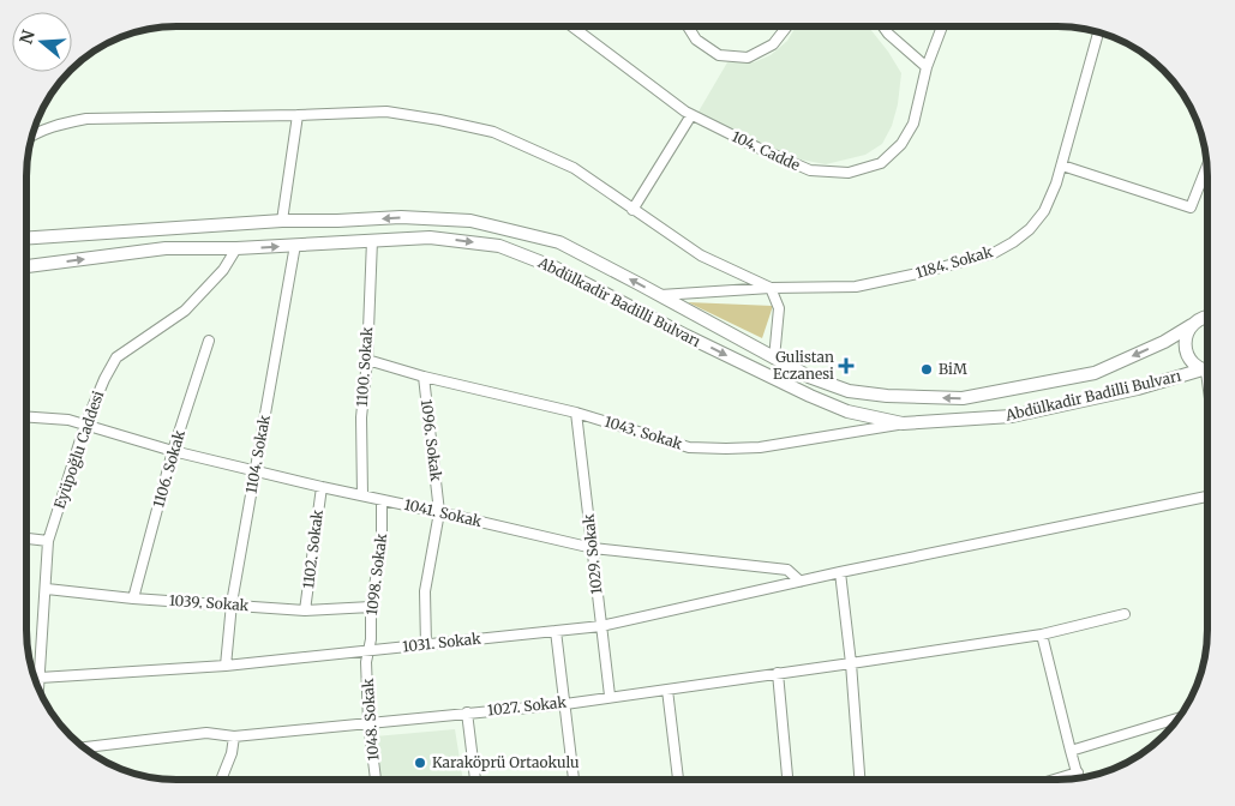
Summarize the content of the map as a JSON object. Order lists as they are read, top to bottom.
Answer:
{
  "streets": {
    "main road": ["Abdülkadir Badilli Bulvarı"],
    "street": [
      "104. Cadde",
      "1184. Sokak",
      "1100. Sokak",
      "1043. Sokak",
      "1096. Sokak",
      "Eyüpoğlu Caddesi",
      "1104. Sokak",
      "1106. Sokak",
      "1041. Sokak",
      "1102. Sokak",
      "1029. Sokak",
      "1098. Sokak",
      "1039. Sokak",
      "1031. Sokak",
      "1027. Sokak",
      "1048. Sokak"
    ]
  },
  "crossings": [
    ["1184. Sokak", "Abdülkadir Badilli Bulvarı"],
    ["Abdülkadir Badilli Bulvarı", "1100. Sokak"],
    ["Abdülkadir Badilli Bulvarı", "1043. Sokak"],
    ["Abdülkadir Badilli Bulvarı", "Eyüpoğlu Caddesi"],
    ["Abdülkadir Badilli Bulvarı", "1104. Sokak"],
    ["1100. Sokak", "1043. Sokak"],
    ["1100. Sokak", "1041. Sokak"],
    ["1043. Sokak", "1096. Sokak"],
    ["1043. Sokak", "1029. Sokak"],
    ["1096. Sokak", "1041. Sokak"],
    ["1096. Sokak", "1031. Sokak"],
    ["Eyüpoğlu Caddesi", "1041. Sokak"],
    ["Eyüpoğlu Caddesi", "1039. Sokak"],
    ["Eyüpoğlu Caddesi", "1031. Sokak"],
    ["1104. Sokak", "1041. Sokak"],
    ["1104. Sokak", "1039. Sokak"],
    ["1104. Sokak", "1031. Sokak"],
    ["1106. Sokak", "1041. Sokak"],
    ["1106. Sokak", "1039. Sokak"],
    ["1041. Sokak", "1102. Sokak"],
    ["1041. Sokak", "1029. Sokak"],
    ["1041. Sokak", "1098. Sokak"],
    ["1041. Sokak", "1031. Sokak"],
    ["1102. Sokak", "1039. Sokak"],
    ["1029. Sokak", "1031. Sokak"],
    ["1029. Sokak", "1027. Sokak"],
    ["1098. Sokak", "1039. Sokak"],
    ["1098. Sokak", "1031. Sokak"],
    ["1098. Sokak", "1048. Sokak"],
    ["1031. Sokak", "1048. Sokak"],
    ["1027. Sokak", "1048. Sokak"]
  ],
  "places": {
    "health": ["Gulistan Eczanesi"],
    "other": ["BiM", "Karaköprü Ortaokulu"]
  },
  "north": "left"
}
